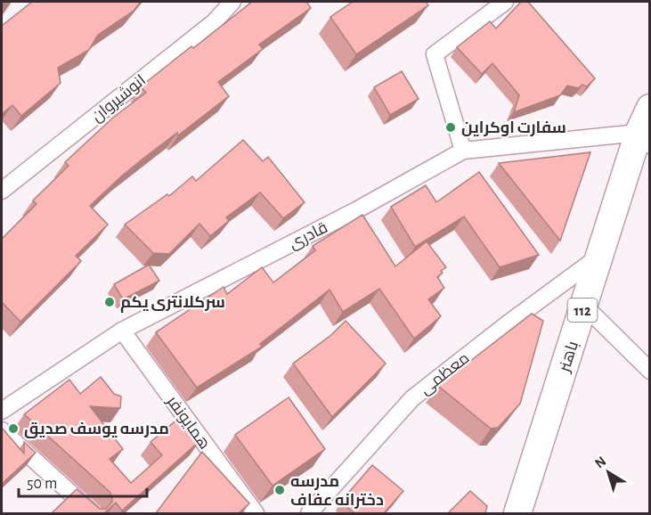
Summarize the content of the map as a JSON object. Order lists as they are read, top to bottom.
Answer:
{
  "streets": {
    "main road": ["112", "باهنر"],
    "street": [
      "انوشیروان",
      "قادری",
      "معظمی",
      "همایونفر"
    ]
  },
  "crossings": [
    ["قادری", "باهنر"],
    ["قادری", "همایونفر"],
    ["باهنر", "معظمی"]
  ],
  "places": [
    "سفارت اوکراین",
    "سرکلانتری یکم",
    "مدرسه یوسف صدیق",
    "مدرسه دخترانه عفاف"
  ],
  "scale_bar": "50 m",
  "north": "top left"
}
